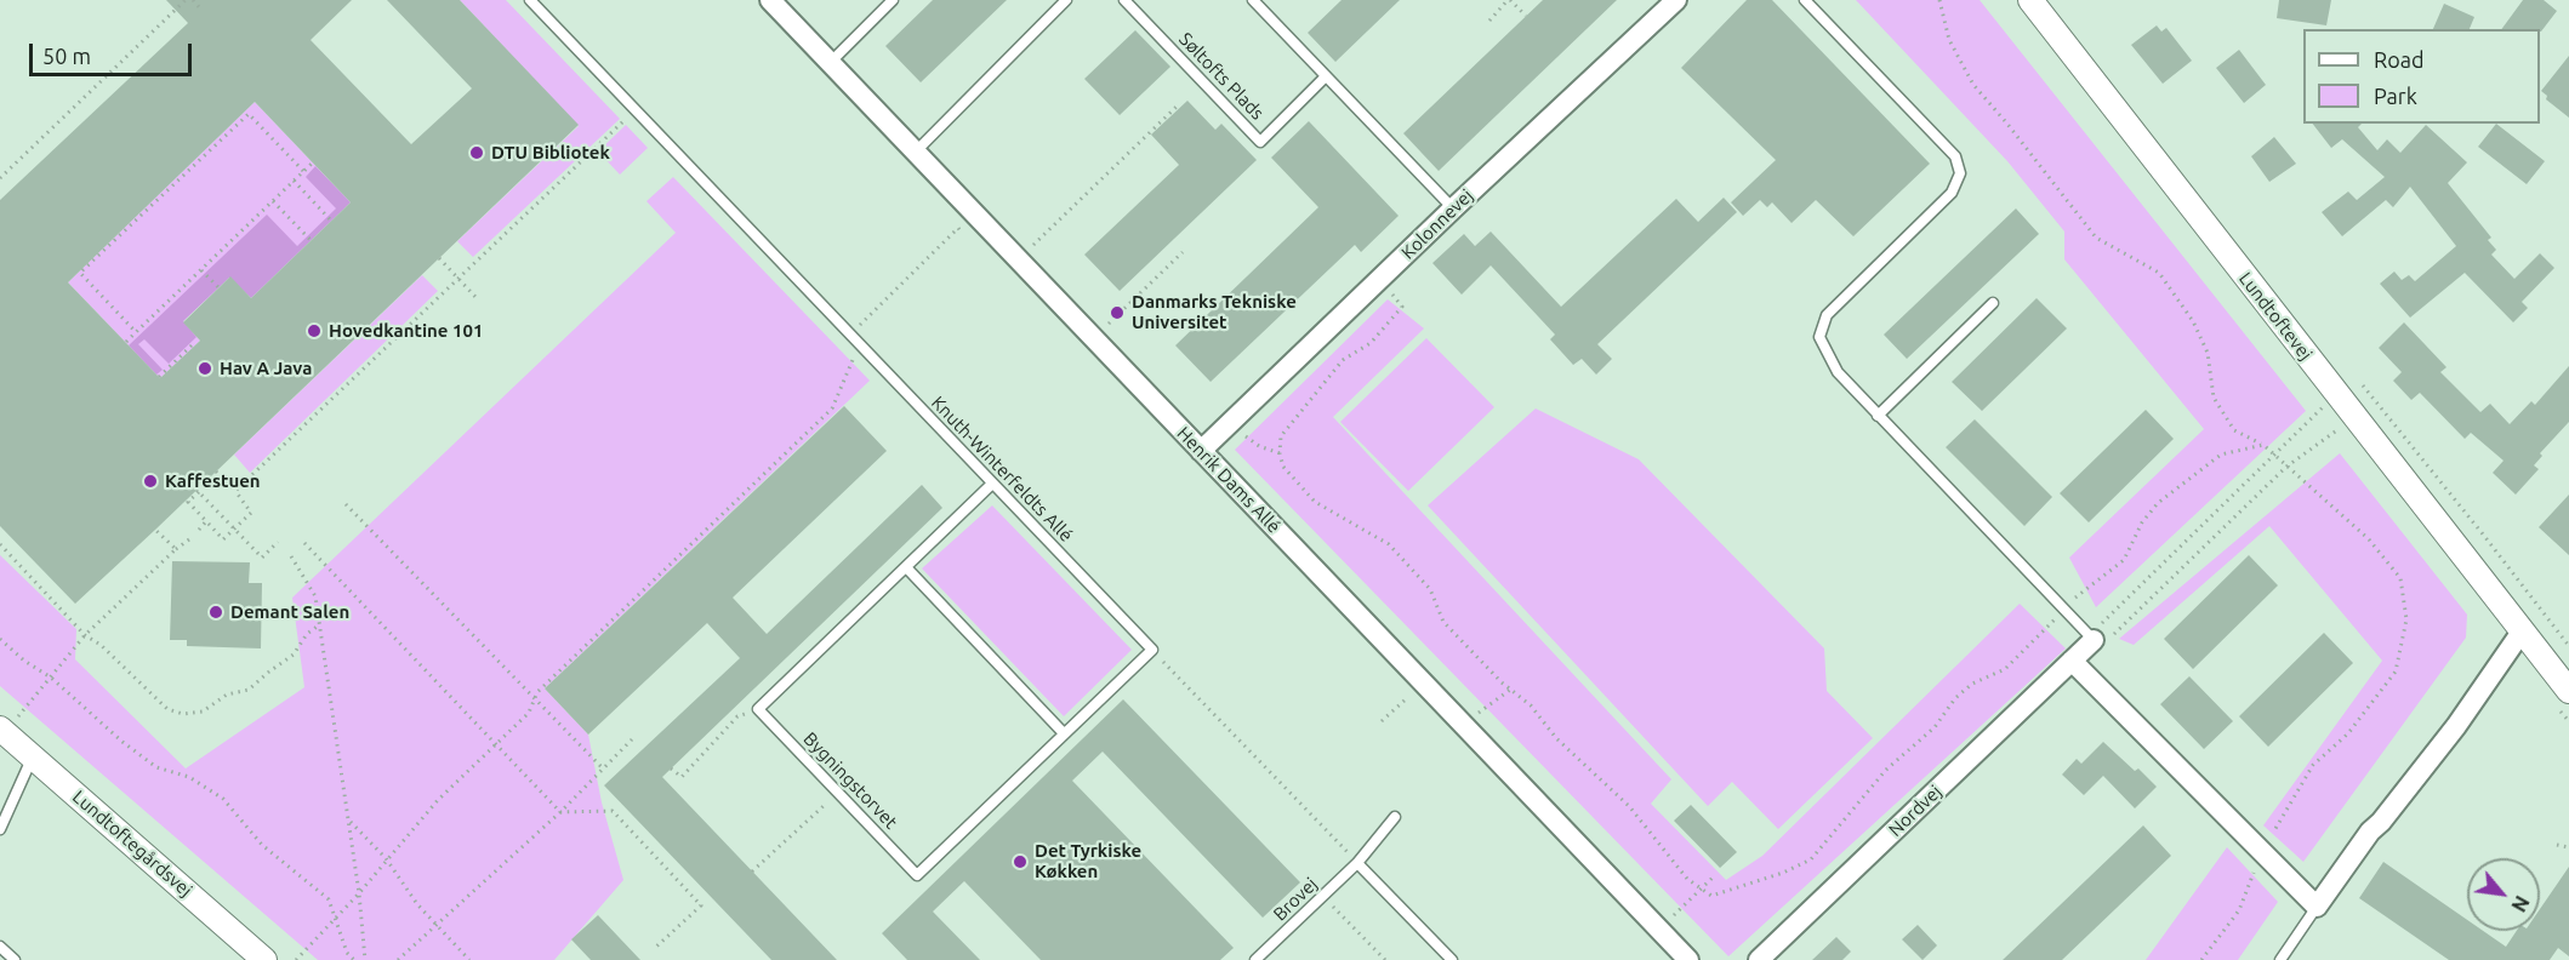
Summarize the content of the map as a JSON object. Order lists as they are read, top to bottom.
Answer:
{
  "streets": {
    "street": [
      "Kolonnevej",
      "Lundtoftevej",
      "Henrik Dams Allé",
      "Nordvej",
      "Lundtoftegårdsvej"
    ],
    "lane": [
      "Søltofts Plads",
      "Knuth-Winterfeldts Allé",
      "Bygningstorvet",
      "Brovej"
    ]
  },
  "crossings": [
    ["Kolonnevej", "Henrik Dams Allé"],
    ["Knuth-Winterfeldts Allé", "Bygningstorvet"]
  ],
  "places": [
    "DTU Bibliotek",
    "Danmarks Tekniske Universitet",
    "Hovedkantine 101",
    "Hav A Java",
    "Kaffestuen",
    "Demant Salen",
    "Det Tyrkiske Køkken"
  ],
  "legend": ["Road", "Park"],
  "scale_bar": "50 m",
  "north": "bottom right"
}
